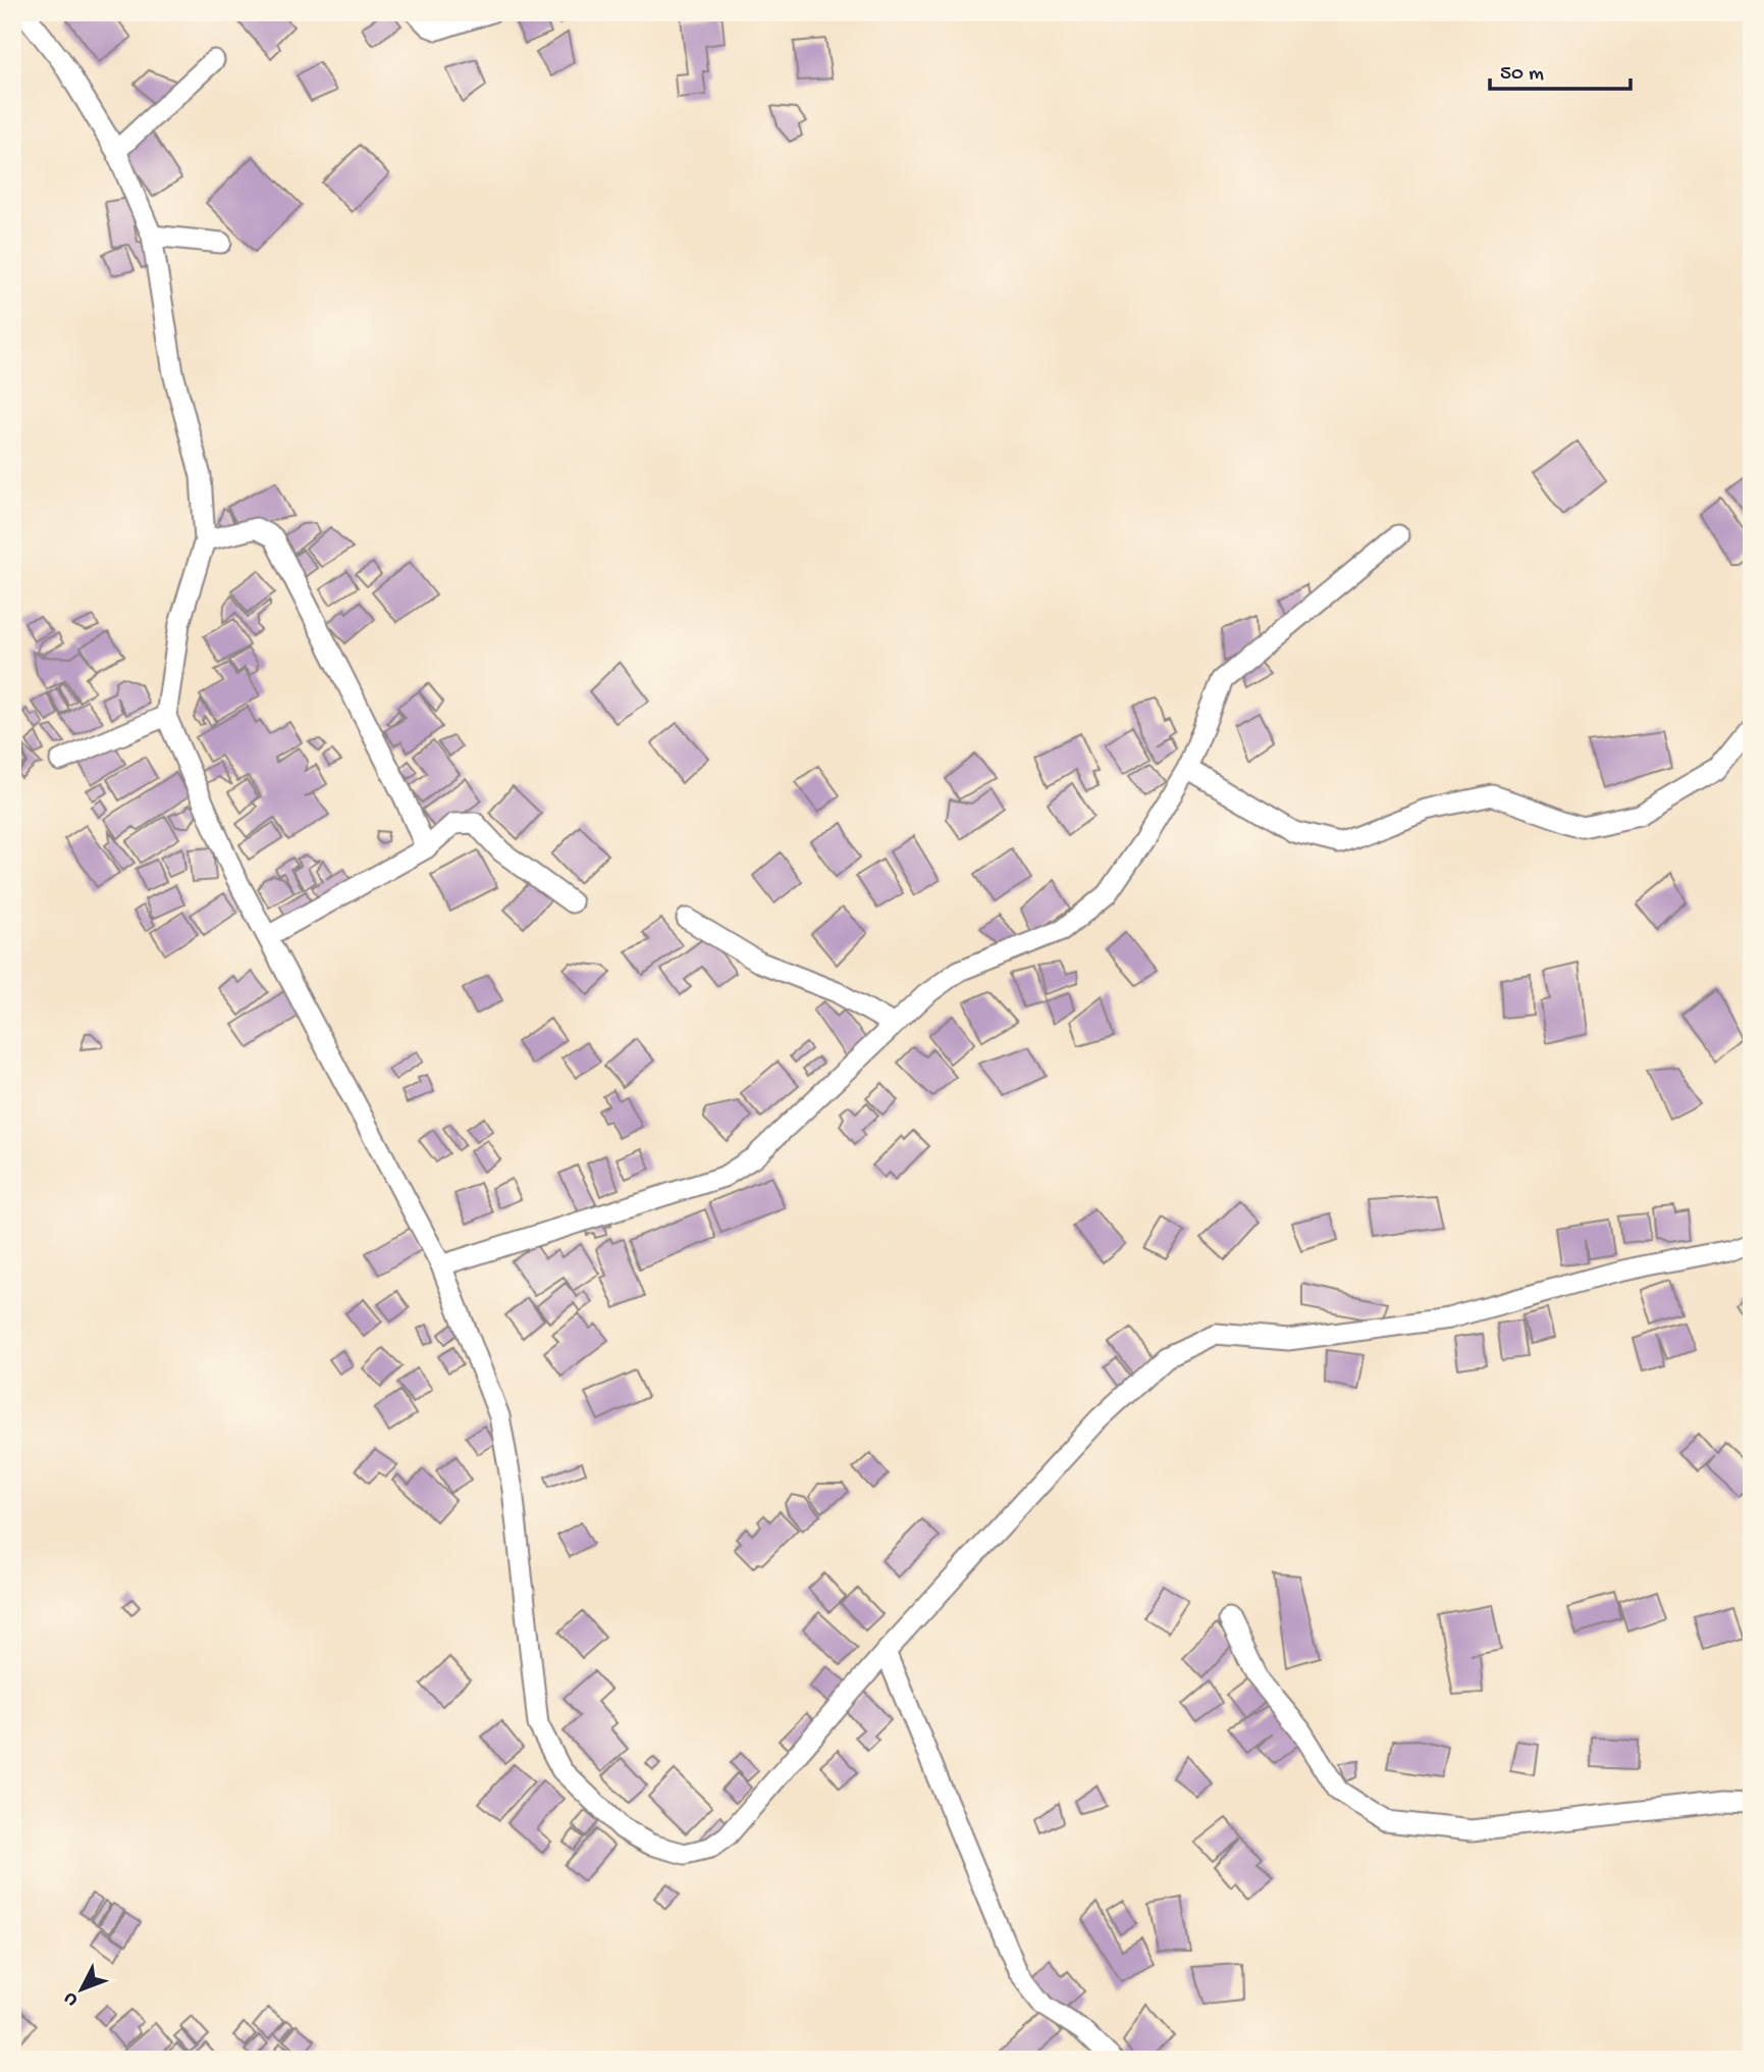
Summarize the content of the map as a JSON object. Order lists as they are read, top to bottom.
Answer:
{
  "scale_bar": "50 m",
  "north": "bottom left"
}
